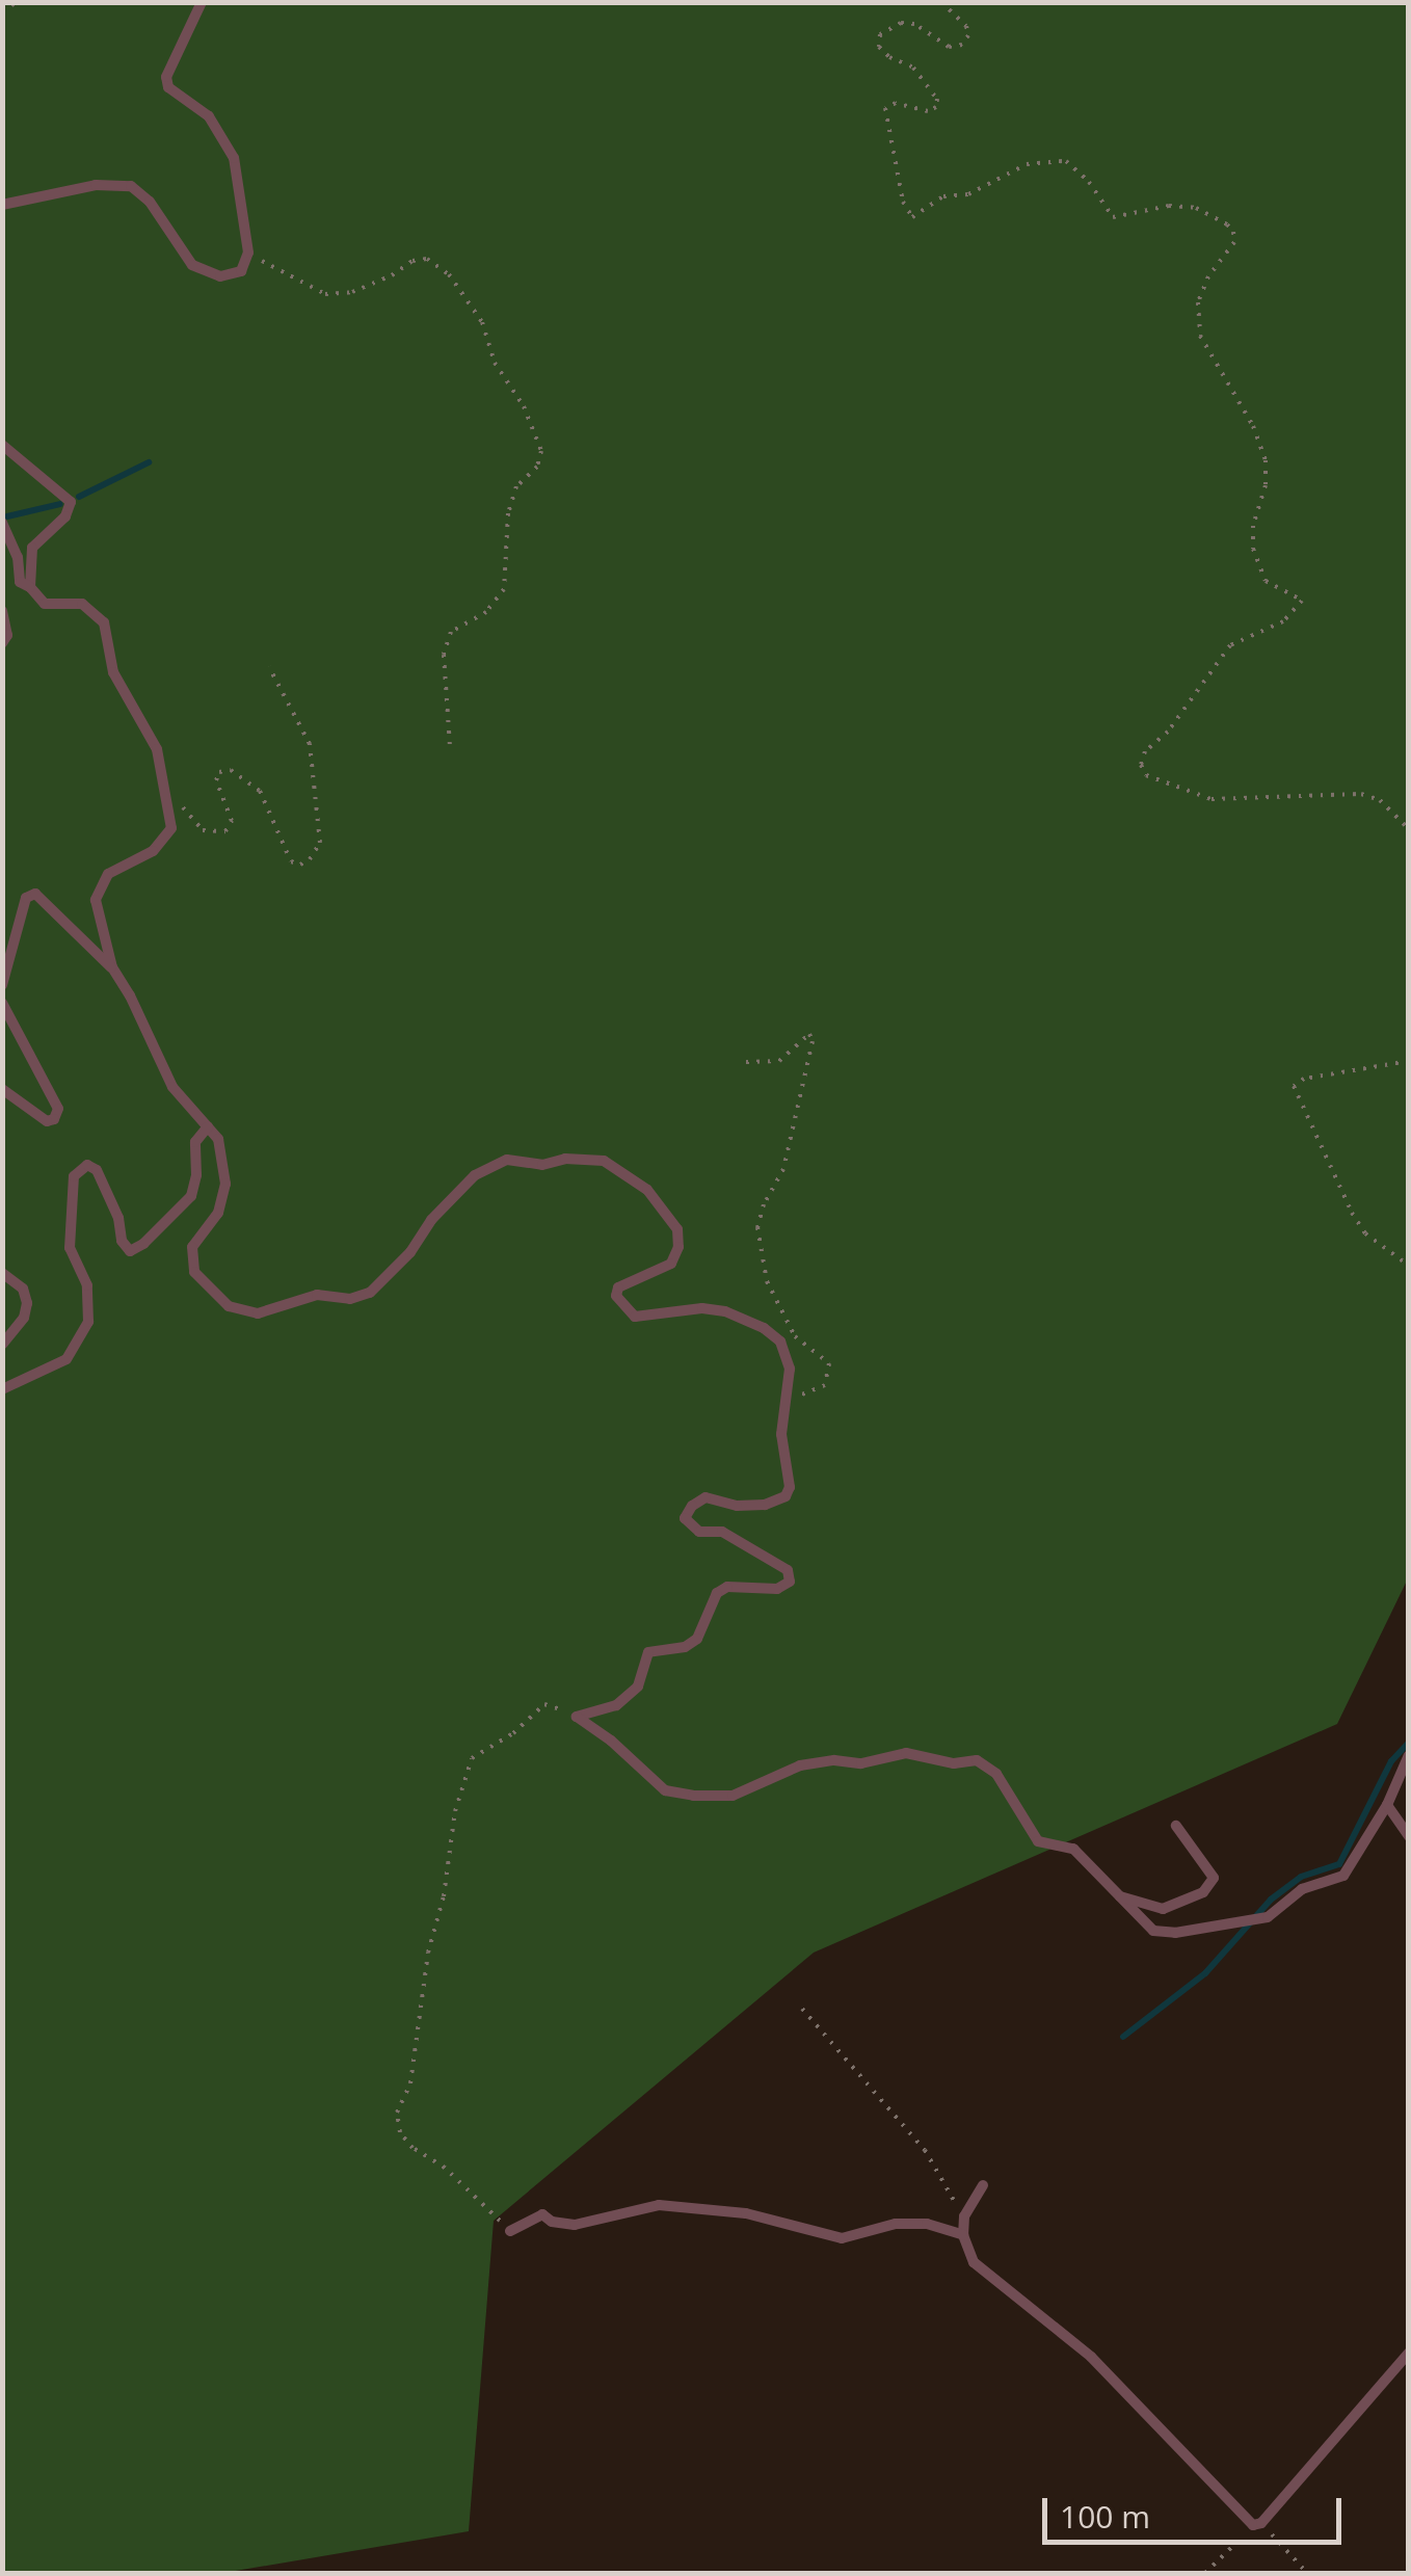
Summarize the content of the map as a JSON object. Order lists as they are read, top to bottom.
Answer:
{
  "scale_bar": "100 m"
}
